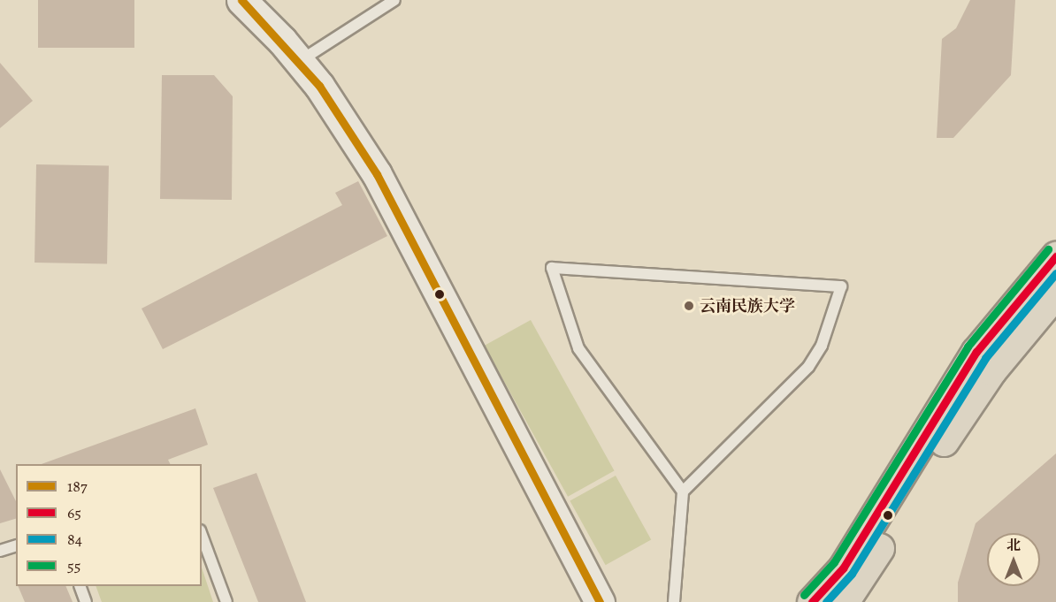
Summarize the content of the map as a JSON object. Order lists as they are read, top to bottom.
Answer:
{
  "places": ["云南民族大学"],
  "lines": [
    "transit line 187",
    "transit line 55",
    "transit line 65",
    "transit line 84"
  ],
  "legend": [
    "187",
    "65",
    "84",
    "55"
  ],
  "north": "top"
}
